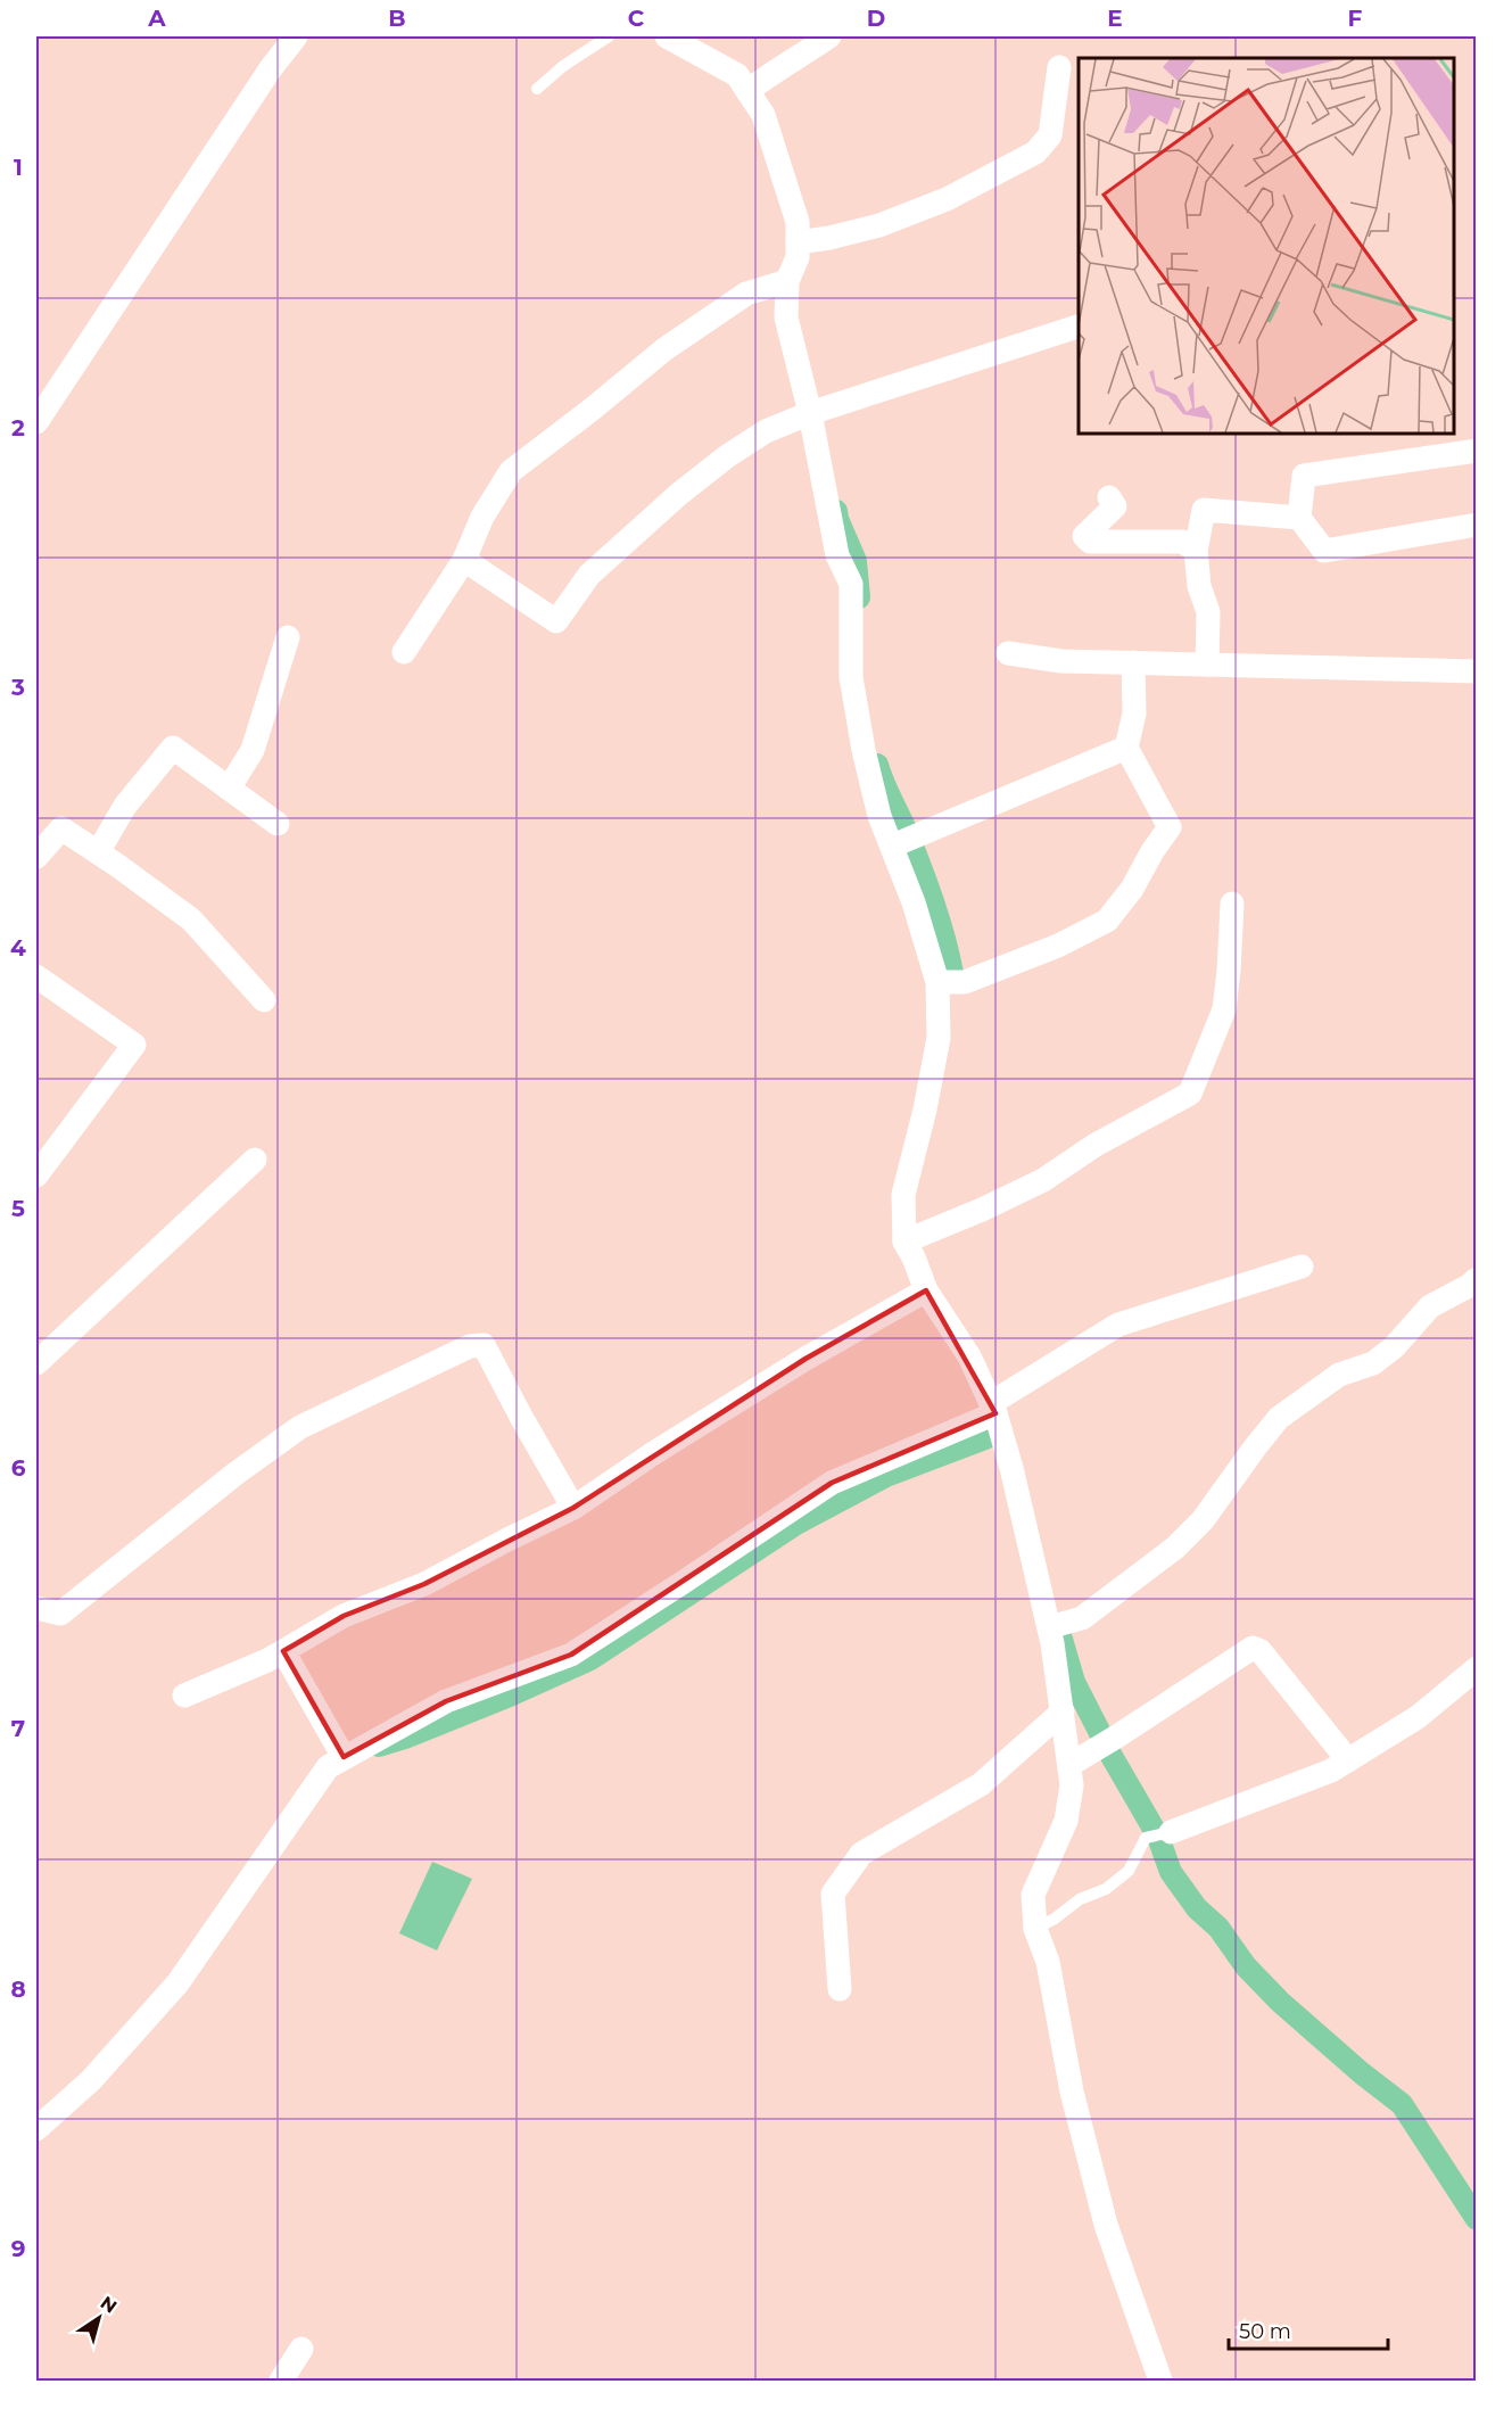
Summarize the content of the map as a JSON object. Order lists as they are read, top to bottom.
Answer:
{
  "scale_bar": "50 m",
  "north": "top right",
  "grid": {
    "columns": [
      "A",
      "B",
      "C",
      "D",
      "E",
      "F"
    ],
    "rows": [
      "1",
      "2",
      "3",
      "4",
      "5",
      "6",
      "7",
      "8",
      "9"
    ]
  }
}
